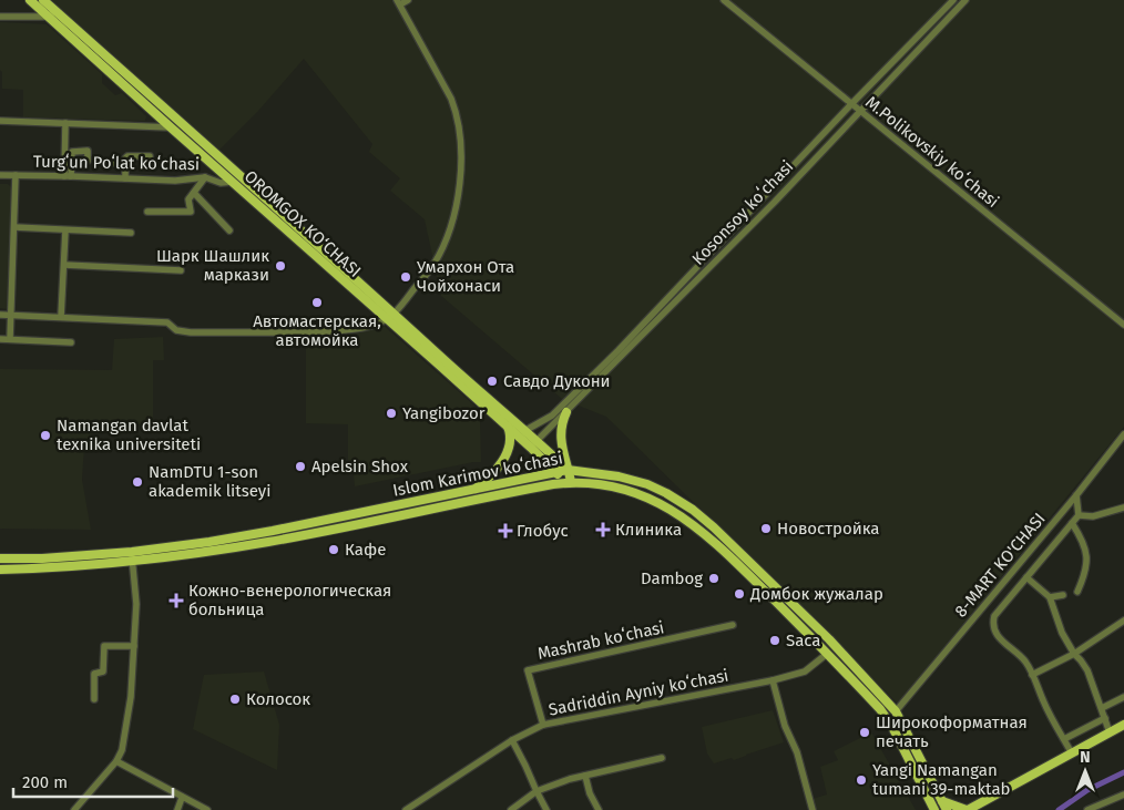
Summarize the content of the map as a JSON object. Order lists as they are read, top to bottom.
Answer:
{
  "streets": {
    "main road": ["OROMGOX KO‘CHASI", "Islom Karimov koʻchasi"],
    "street": [
      "M.Polikovskiy koʻchasi",
      "Turgʻun Poʻlat koʻchasi",
      "Kosonsoy koʻchasi",
      "8-MART KO'CHASI",
      "Mashrab koʻchasi",
      "Sadriddin Ayniy koʻchasi"
    ]
  },
  "crossings": [
    ["M.Polikovskiy koʻchasi", "Kosonsoy koʻchasi"],
    ["Turgʻun Poʻlat koʻchasi", "OROMGOX KO‘CHASI"],
    ["Kosonsoy koʻchasi", "OROMGOX KO‘CHASI"],
    ["OROMGOX KO‘CHASI", "Islom Karimov koʻchasi"],
    ["Islom Karimov koʻchasi", "8-MART KO'CHASI"],
    ["Islom Karimov koʻchasi", "Sadriddin Ayniy koʻchasi"],
    ["Mashrab koʻchasi", "Sadriddin Ayniy koʻchasi"]
  ],
  "places": {
    "other": [
      "Шарк Шашлик маркази",
      "Умархон Ота Чойхонаси",
      "Автомастерская, автомойка",
      "Савдо Дукони",
      "Yangibozor",
      "Namangan davlat texnika universiteti",
      "Apelsin Shox",
      "NamDTU 1-son akademik litseyi",
      "Новостройка",
      "Кафе",
      "Dambog",
      "Домбок жужалар",
      "Saca",
      "Колосок",
      "Широкоформатная печать",
      "Yangi Namangan tumani 39-maktab"
    ],
    "health": ["Клиника", "Глобус", "Кожно-венерологическая больница"]
  },
  "scale_bar": "200 m",
  "north": "top"
}
